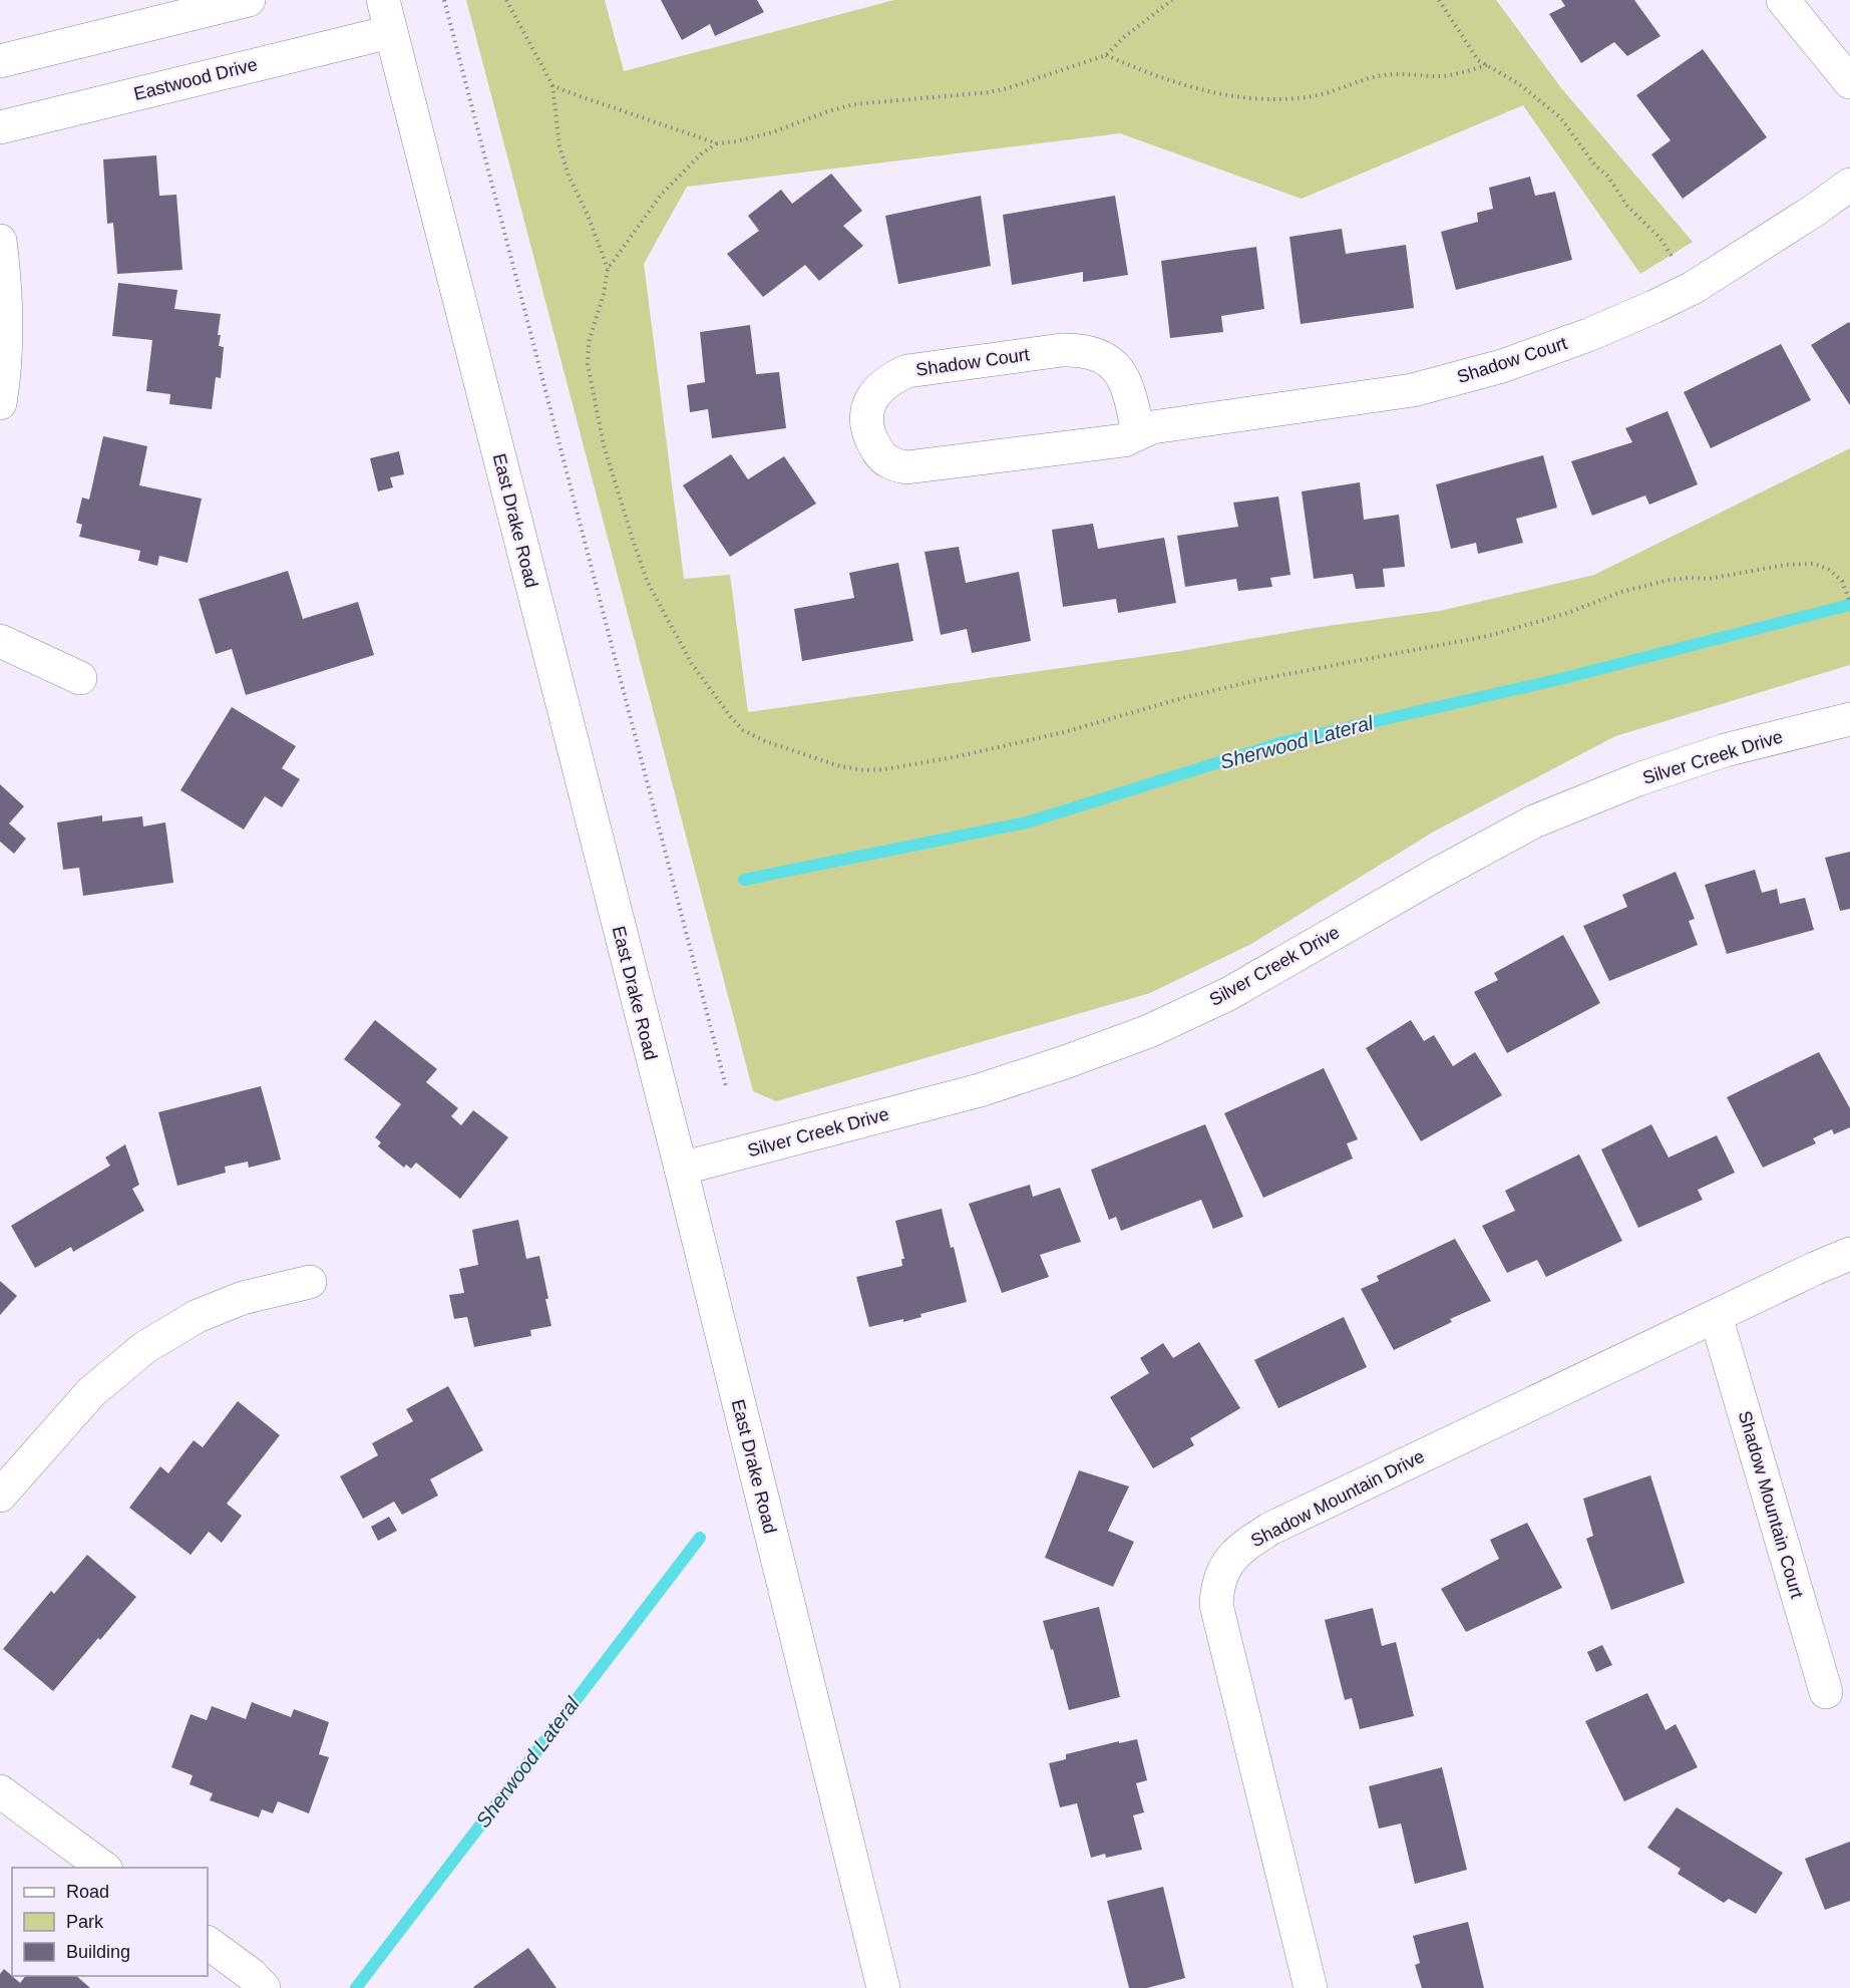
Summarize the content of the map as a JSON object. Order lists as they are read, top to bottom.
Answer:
{
  "streets": {
    "street": [
      "Eastwood Drive",
      "Shadow Court",
      "East Drake Road",
      "Silver Creek Drive",
      "Shadow Mountain Drive",
      "Shadow Mountain Court"
    ]
  },
  "crossings": [
    ["Eastwood Drive", "East Drake Road"],
    ["East Drake Road", "Silver Creek Drive"],
    ["Shadow Mountain Drive", "Shadow Mountain Court"]
  ],
  "water": ["Sherwood Lateral"],
  "legend": ["Road", "Park", "Building"]
}
